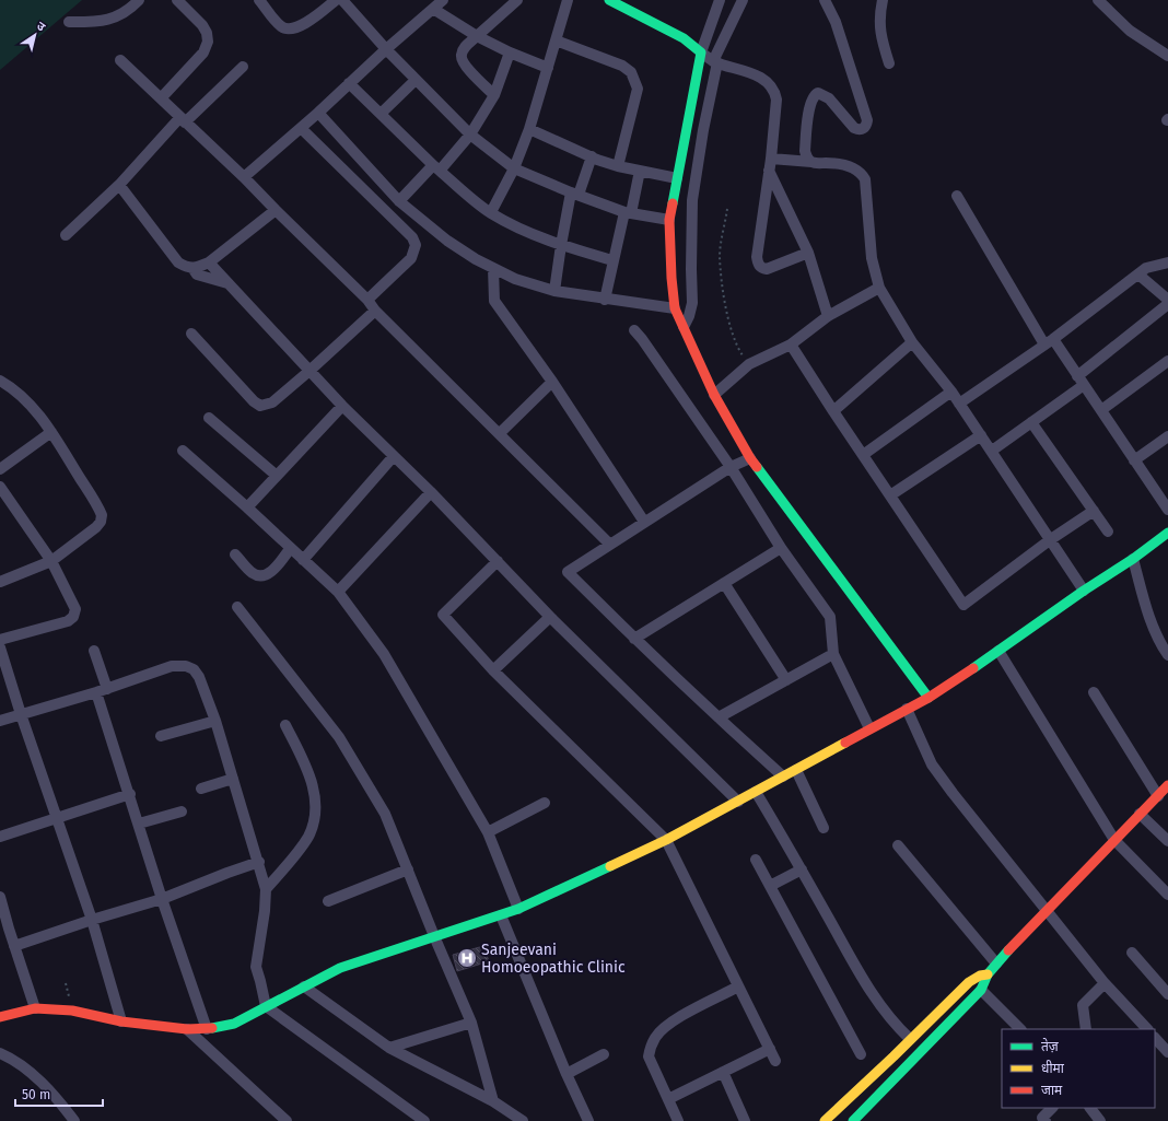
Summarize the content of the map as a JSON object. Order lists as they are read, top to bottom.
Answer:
{
  "places": {
    "hospital": ["Sanjeevani Homoeopathic Clinic"]
  },
  "legend": ["तेज़", "धीमा", "जाम"],
  "scale_bar": "50 m",
  "north": "top right"
}
